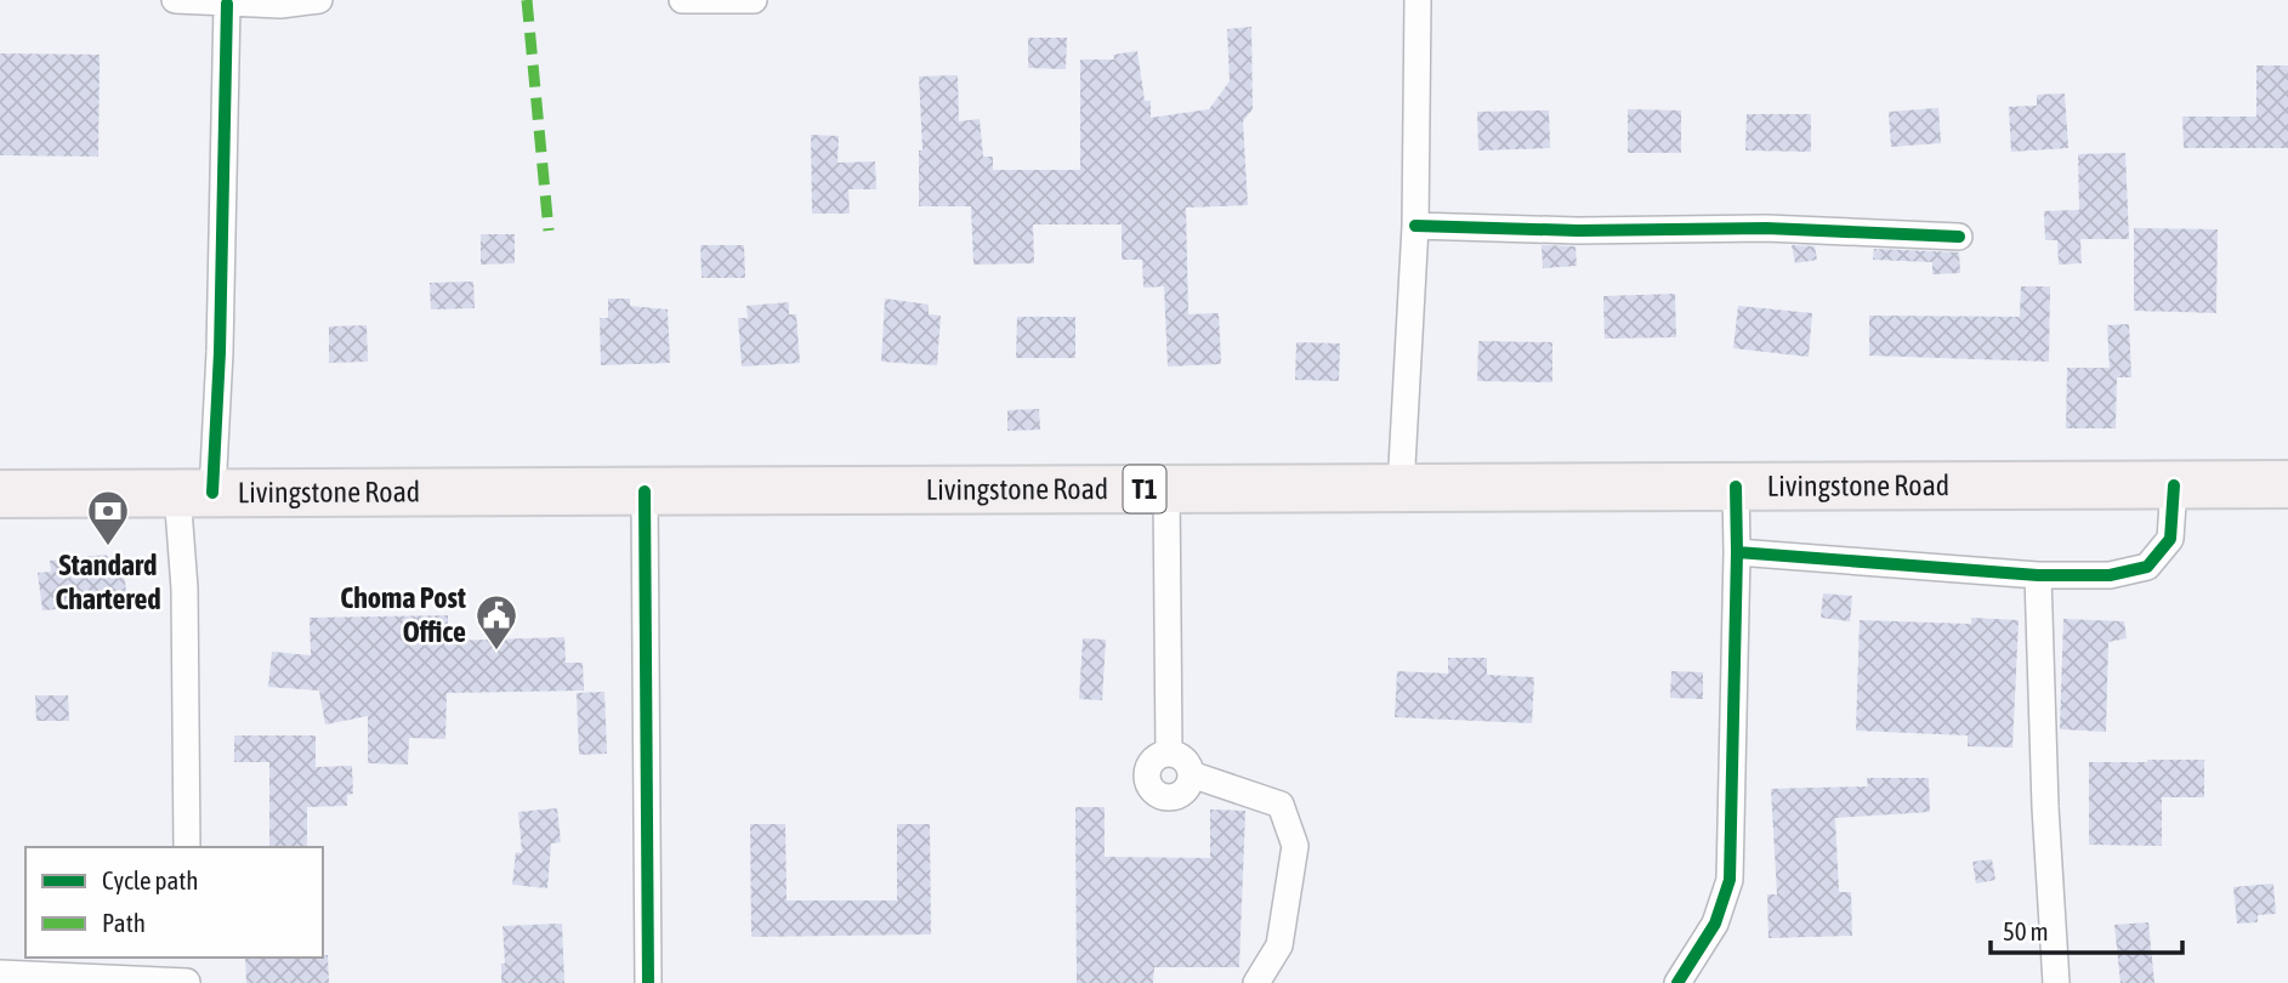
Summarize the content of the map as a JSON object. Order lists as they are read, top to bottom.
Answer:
{
  "streets": {
    "highway": ["Livingstone Road", "T1"]
  },
  "places": {
    "bank": ["Standard Chartered"],
    "public building": ["Choma Post Office"]
  },
  "legend": ["Cycle path", "Path"],
  "scale_bar": "50 m"
}
